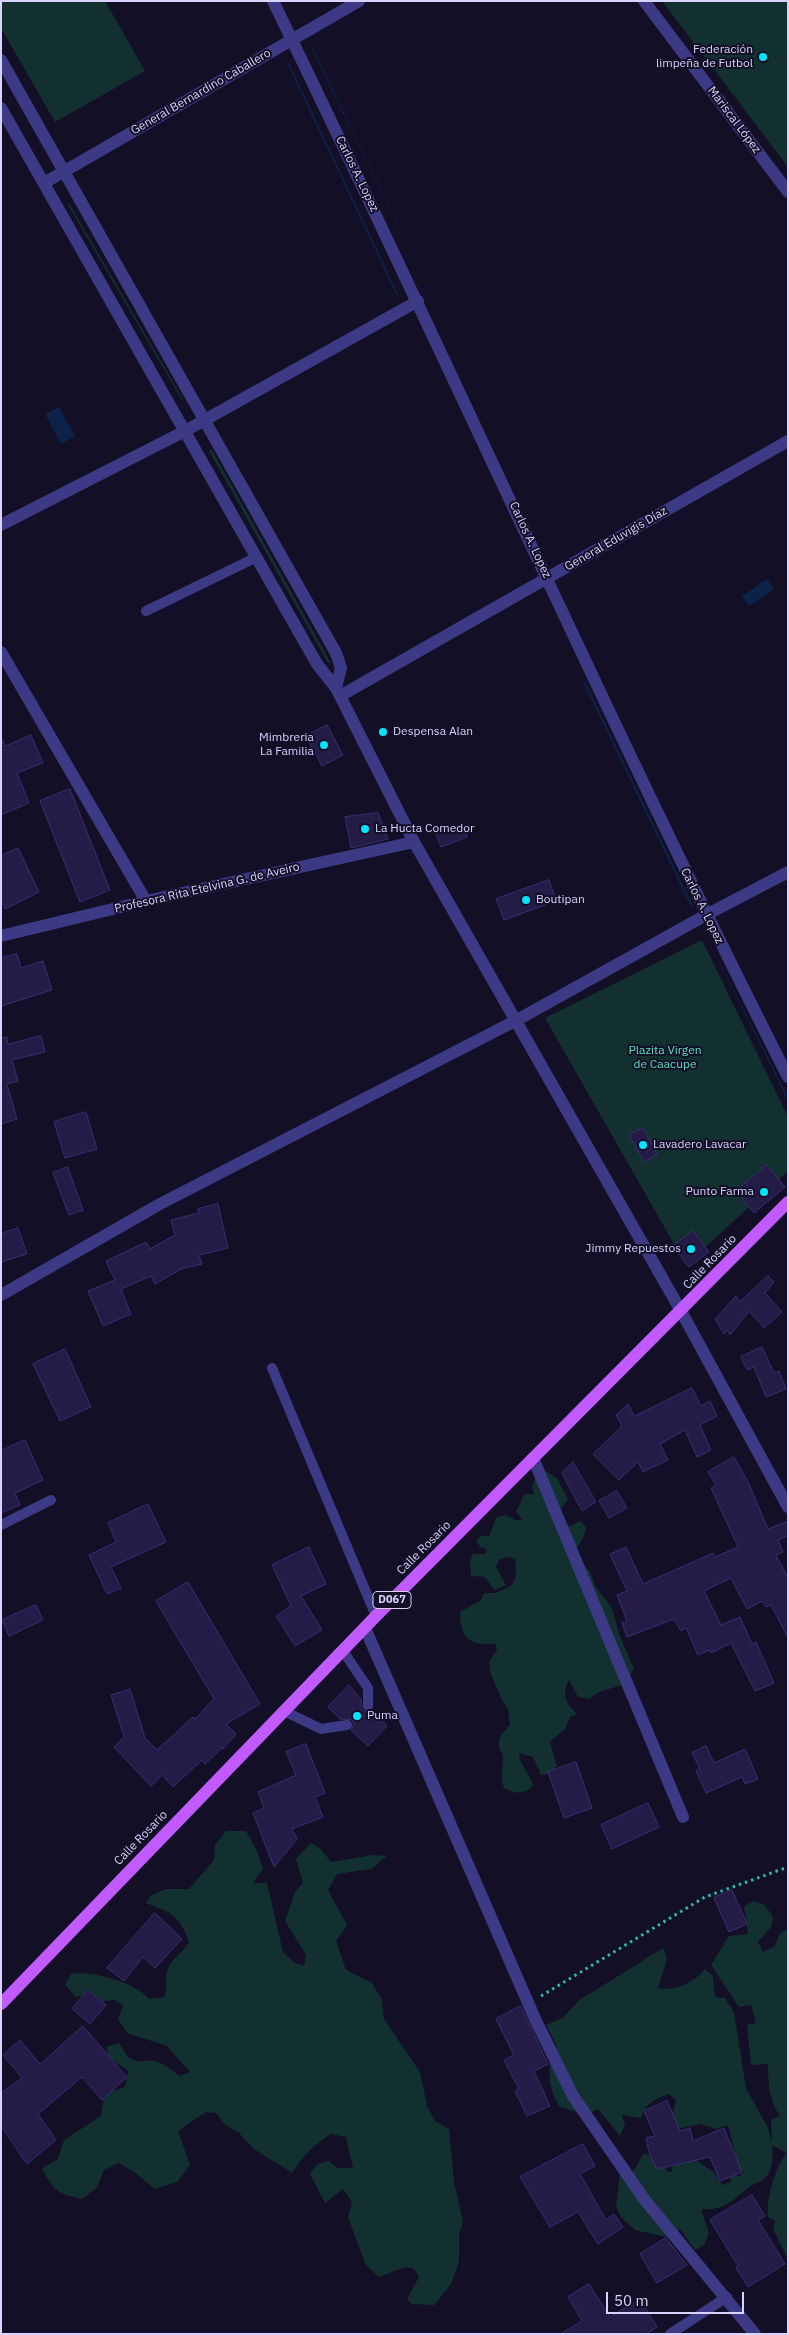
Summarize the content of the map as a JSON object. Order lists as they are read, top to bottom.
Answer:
{
  "streets": {
    "main road": ["Calle Rosario", "D067"],
    "street": [
      "General Bernardino Caballero",
      "Mariscal López",
      "Carlos A. Lopez",
      "General Eduvigis Díaz",
      "Profesora Rita Etelvina G. de Aveiro"
    ]
  },
  "crossings": [
    ["General Bernardino Caballero", "Carlos A. Lopez"],
    ["Carlos A. Lopez", "General Eduvigis Díaz"]
  ],
  "parks": ["Plazita Virgen de Caacupe"],
  "places": [
    "Federación limpeña de Futbol",
    "Despensa Alan",
    "Mimbreria La Familia",
    "La Hucta Comedor",
    "Boutipan",
    "Lavadero Lavacar",
    "Punto Farma",
    "Jimmy Repuestos",
    "Puma"
  ],
  "scale_bar": "50 m"
}
